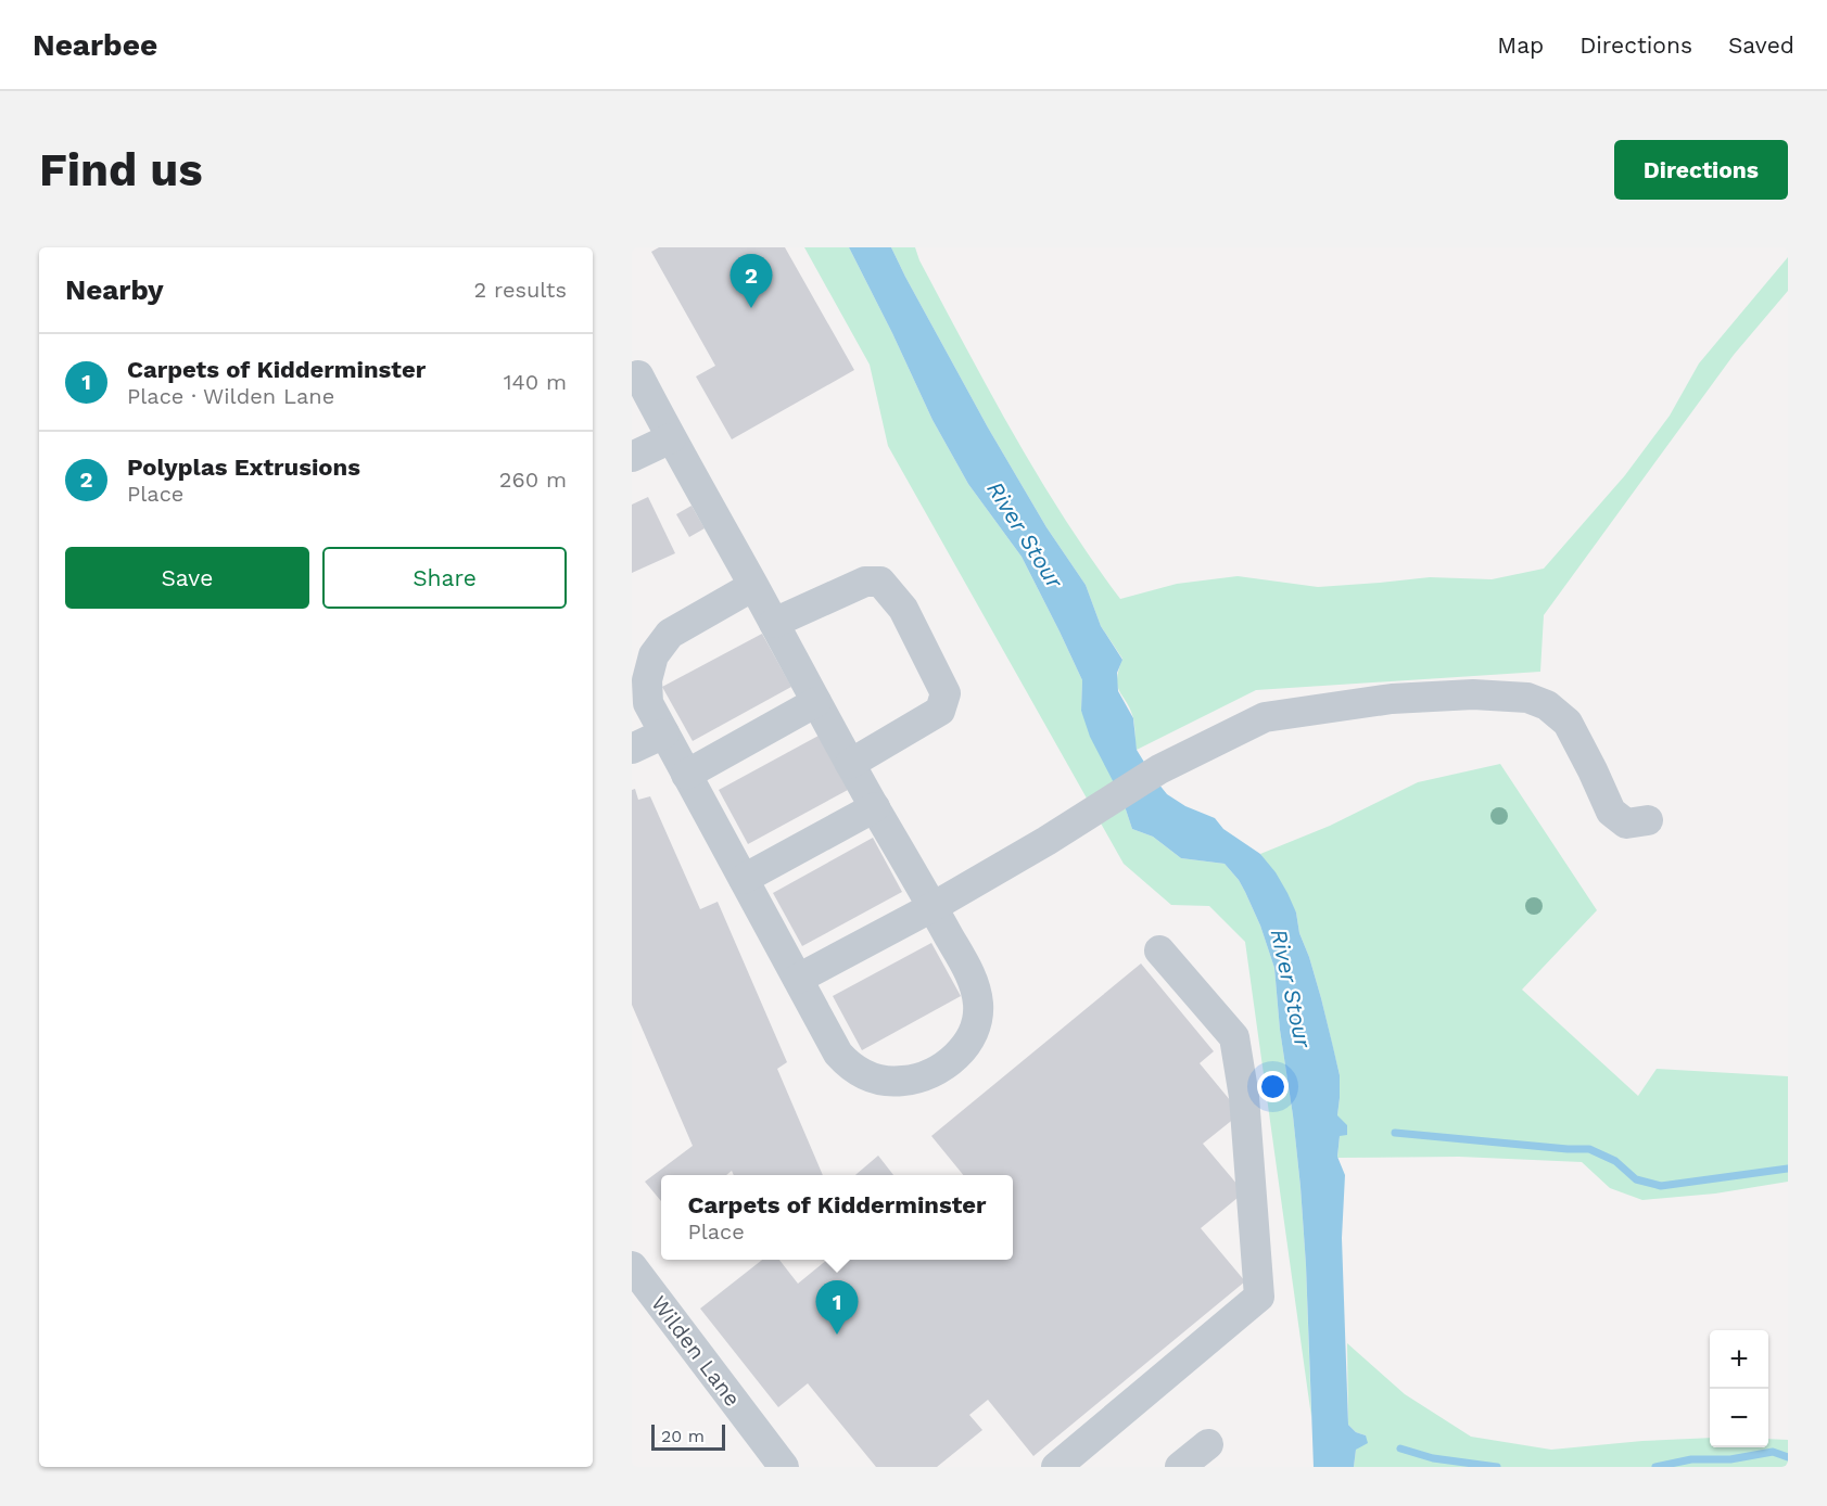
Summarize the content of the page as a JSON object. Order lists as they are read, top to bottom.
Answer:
{
  "streets": {
    "street": ["Wilden Lane"]
  },
  "water": ["River Stour"],
  "scale_bar": "20 m",
  "page": {
    "header": "Nearbee",
    "nav": ["Map", "Directions", "Saved"],
    "buttons": [
      "Directions",
      ["Save", "Share"]
    ],
    "title": "Find us",
    "heading": ["Nearby", "2 results"],
    "pins": ["2", "1"],
    "list": [
      {
        "mark": "1",
        "name": "Carpets of Kidderminster",
        "note": "Place · Wilden Lane",
        "value": "140 m"
      },
      {
        "mark": "2",
        "name": "Polyplas Extrusions",
        "note": "Place",
        "value": "260 m"
      }
    ],
    "popup": ["Carpets of Kidderminster", "Place"],
    "map_buttons": ["+", "−"],
    "scale": "20 m"
  }
}
